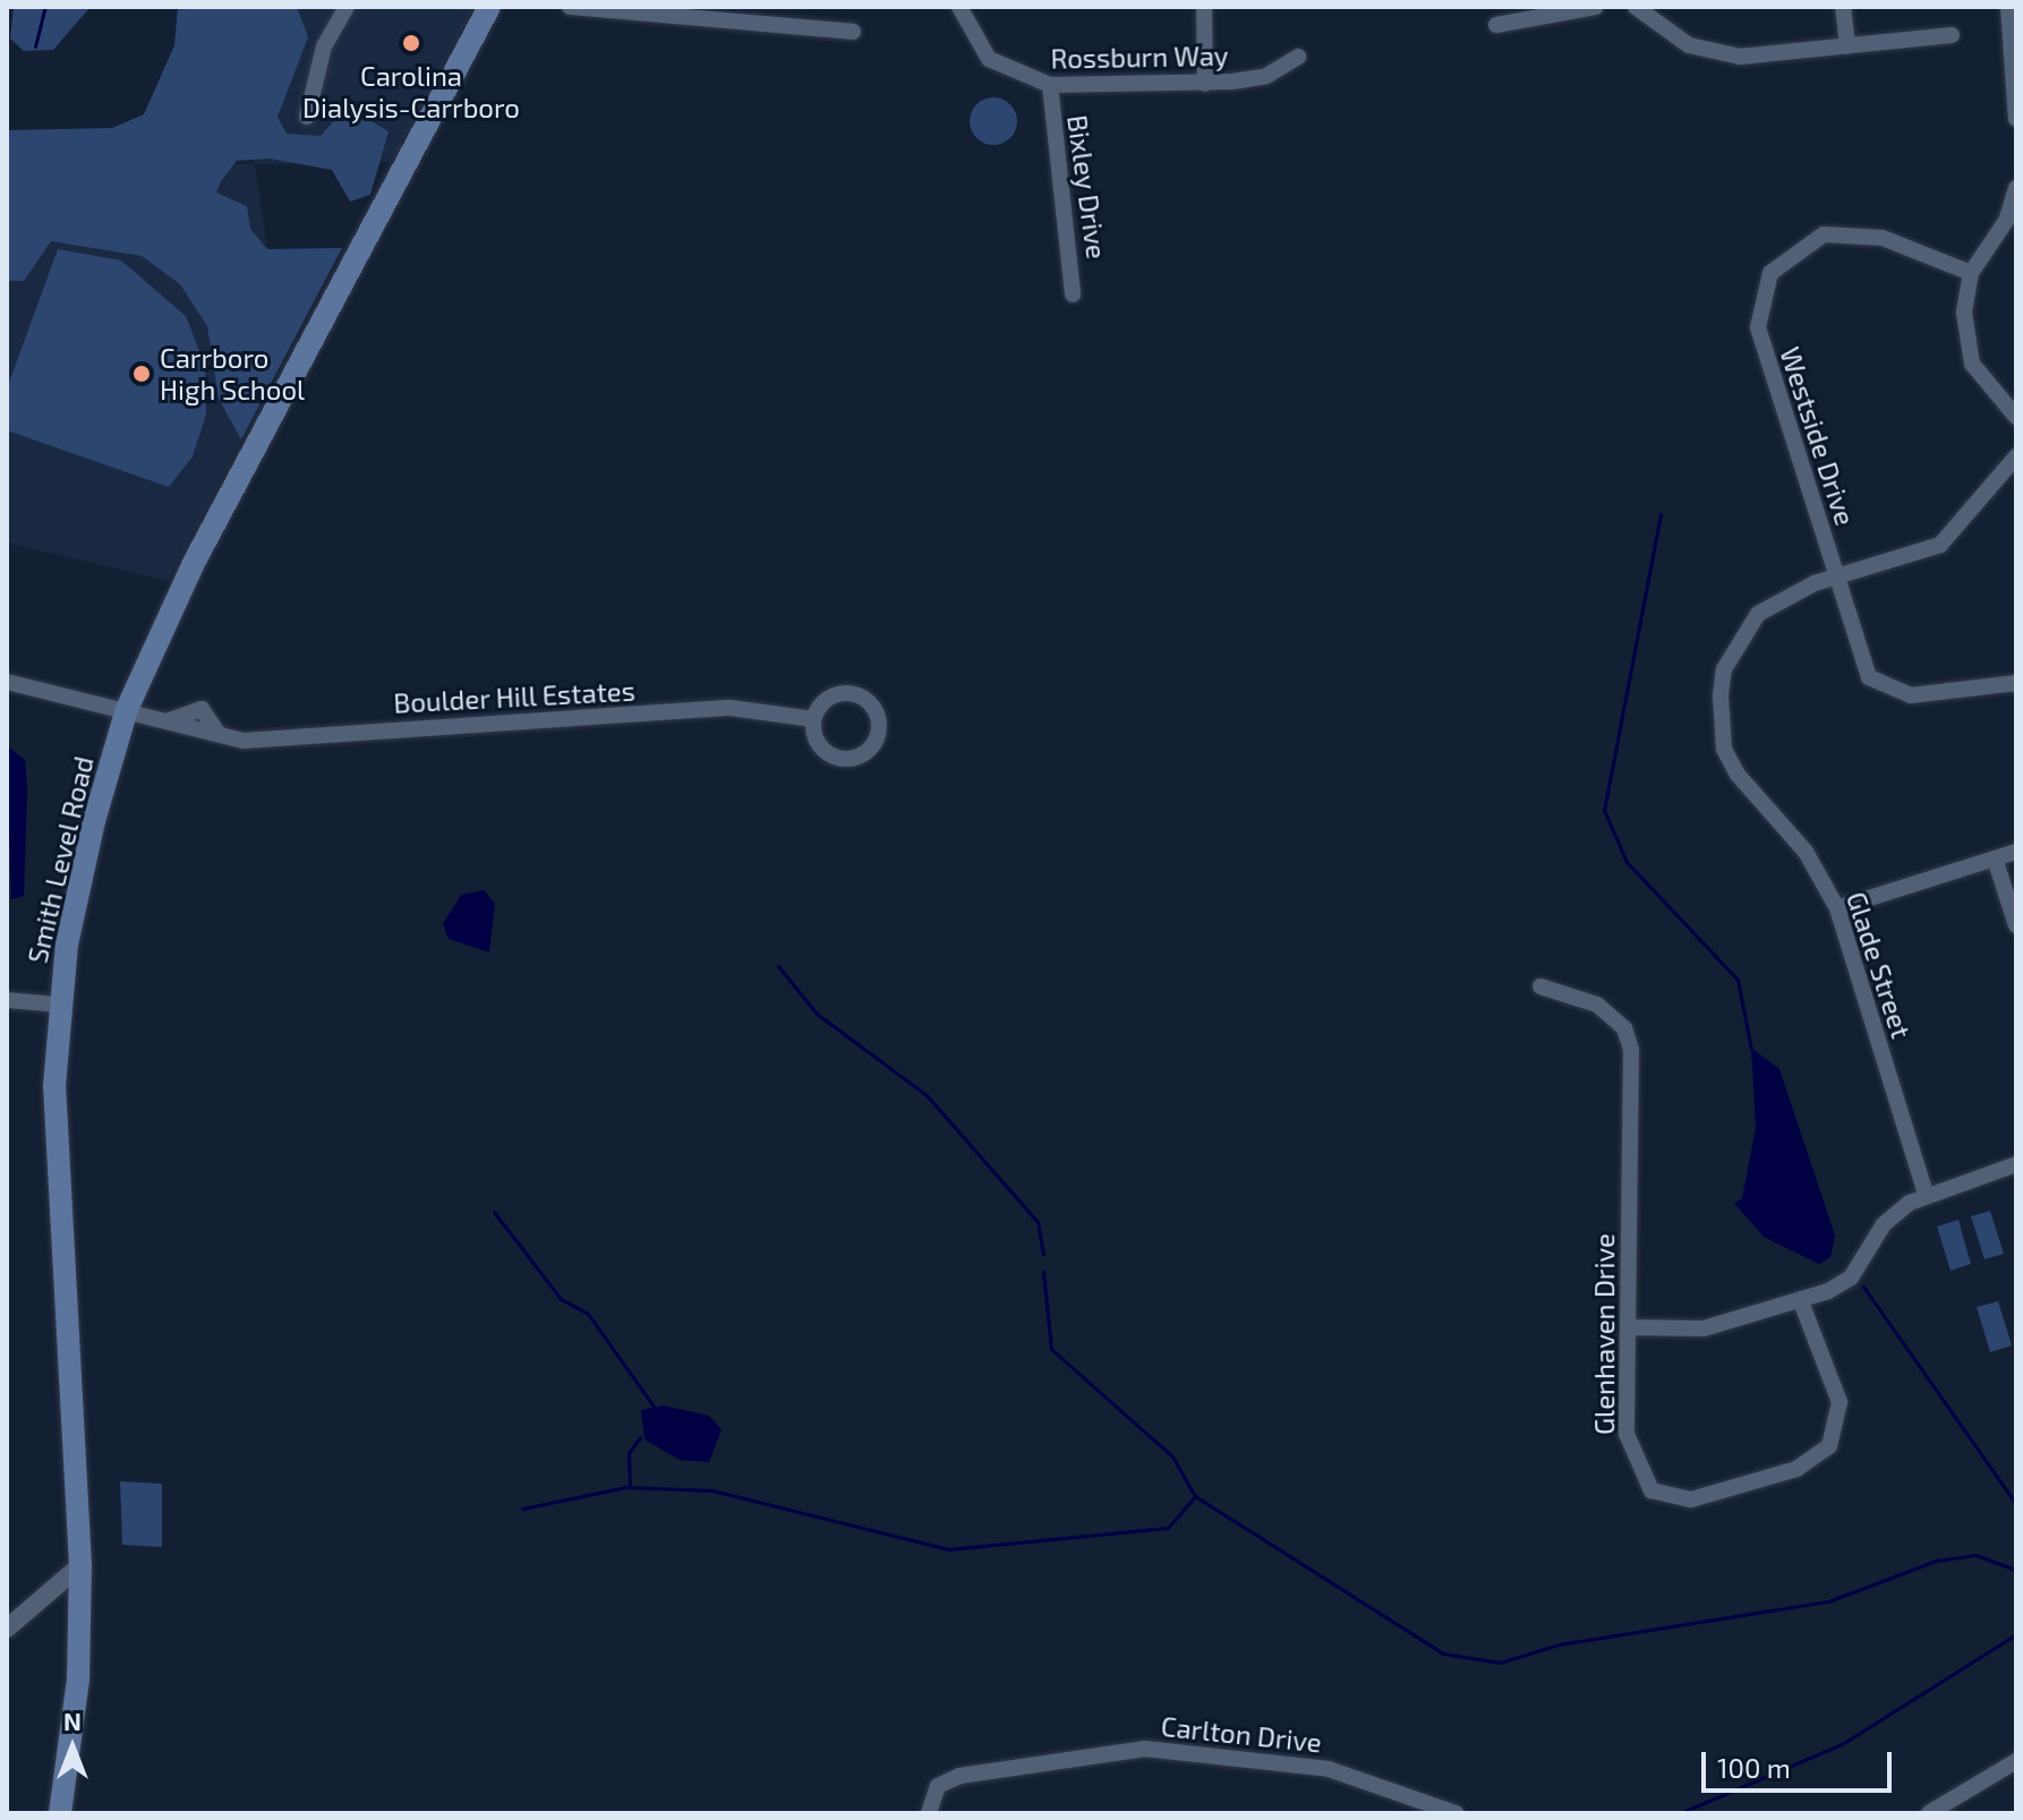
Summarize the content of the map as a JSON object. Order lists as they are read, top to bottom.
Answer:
{
  "streets": {
    "main road": ["Smith Level Road"],
    "street": [
      "Rossburn Way",
      "Bixley Drive",
      "Westside Drive",
      "Boulder Hill Estates",
      "Glade Street",
      "Glenhaven Drive",
      "Carlton Drive"
    ]
  },
  "crossings": [
    ["Rossburn Way", "Bixley Drive"],
    ["Westside Drive", "Glade Street"],
    ["Boulder Hill Estates", "Smith Level Road"]
  ],
  "places": ["Carolina Dialysis-Carrboro", "Carrboro High School"],
  "scale_bar": "100 m",
  "north": "top"
}
